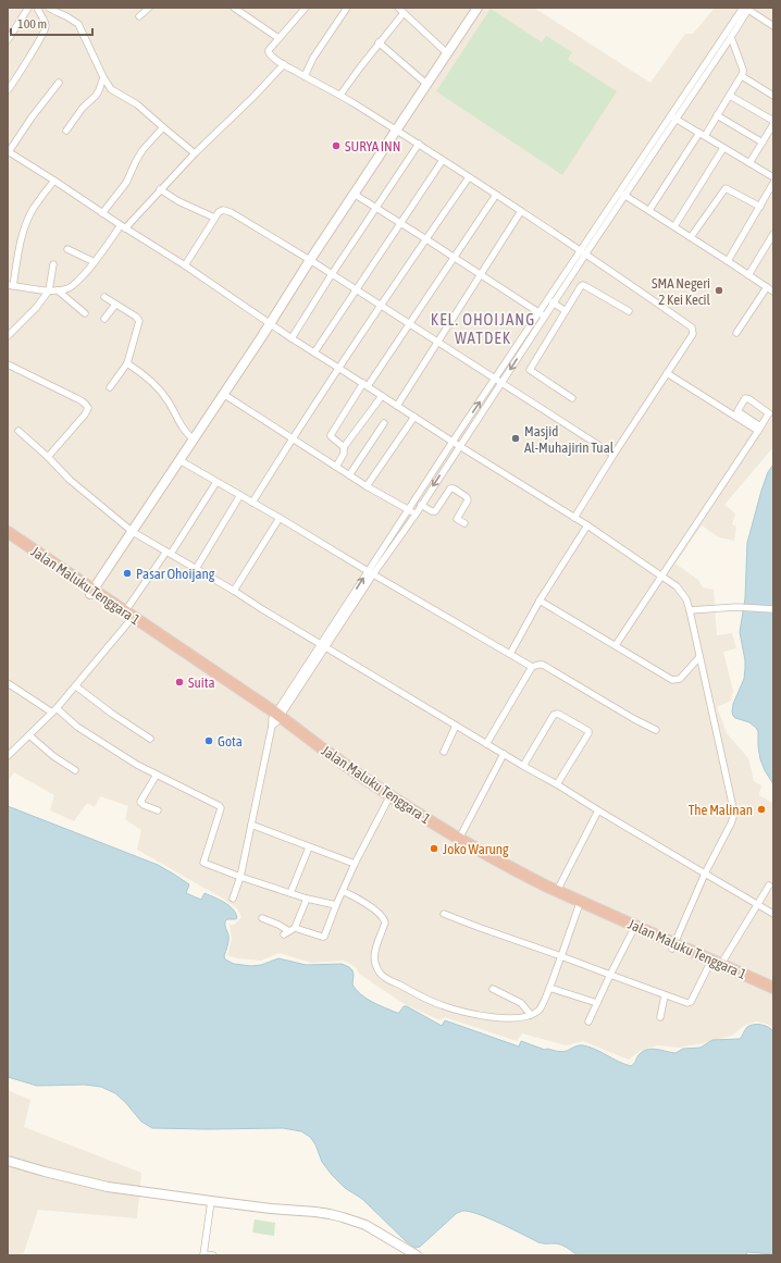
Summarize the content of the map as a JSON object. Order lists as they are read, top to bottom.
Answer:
{
  "streets": {
    "highway": ["Jalan Maluku Tenggara 1"]
  },
  "districts": ["KEL. OHOIJANG WATDEK"],
  "places": [
    "SURYA INN",
    "SMA Negeri 2 Kei Kecil",
    "Masjid Al-Muhajirin Tual",
    "Pasar Ohoijang",
    "Suita",
    "Gota",
    "The Malinan",
    "Joko Warung"
  ],
  "scale_bar": "100 m"
}
